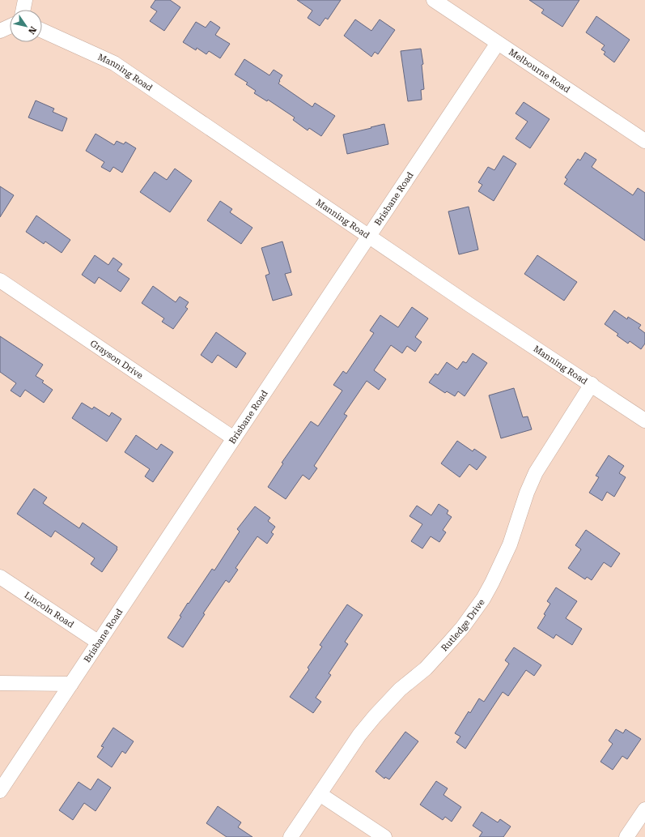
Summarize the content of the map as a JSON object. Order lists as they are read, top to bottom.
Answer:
{
  "streets": {
    "street": [
      "Melbourne Road",
      "Manning Road",
      "Brisbane Road",
      "Grayson Drive",
      "Lincoln Road",
      "Rutledge Drive"
    ]
  },
  "crossings": [
    ["Melbourne Road", "Brisbane Road"],
    ["Manning Road", "Brisbane Road"],
    ["Manning Road", "Rutledge Drive"],
    ["Brisbane Road", "Grayson Drive"],
    ["Brisbane Road", "Lincoln Road"]
  ],
  "north": "bottom right"
}
